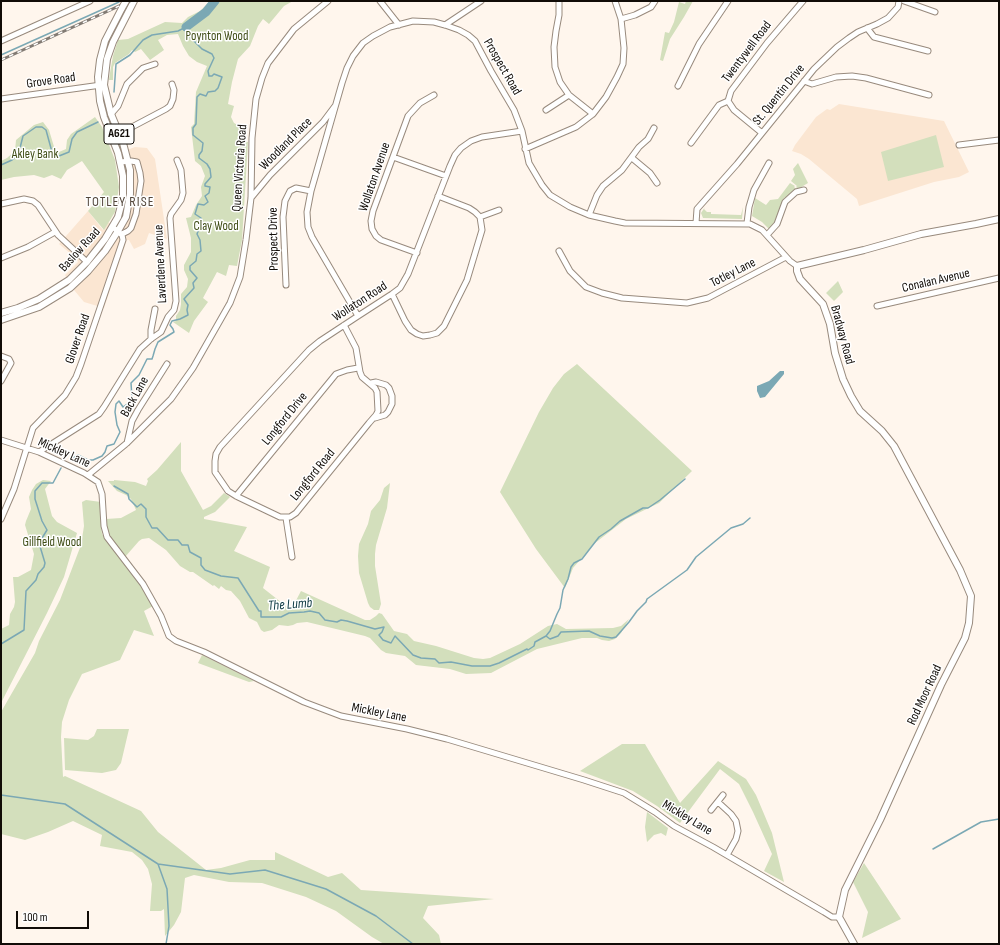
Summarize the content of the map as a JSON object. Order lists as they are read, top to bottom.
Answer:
{
  "streets": {
    "main road": [
      "A621",
      "Baslow Road",
      "Bradway Road",
      "Rod Moor Road"
    ],
    "street": [
      "Twentywell Road",
      "Prospect Road",
      "Grove Road",
      "St. Quentin Drive",
      "Woodland Place",
      "Queen Victoria Road",
      "Wollaton Avenue",
      "Prospect Drive",
      "Laverdene Avenue",
      "Totley Lane",
      "Conalan Avenue",
      "Wollaton Road",
      "Glover Road",
      "Back Lane",
      "Longford Drive",
      "Mickley Lane",
      "Longford Road"
    ]
  },
  "crossings": [
    ["Twentywell Road", "St. Quentin Drive"],
    ["Prospect Road", "St. Quentin Drive"],
    ["Prospect Road", "Woodland Place"],
    ["Prospect Road", "Prospect Drive"],
    ["Prospect Road", "Totley Lane"],
    ["Prospect Road", "Wollaton Road"],
    ["Prospect Road", "Bradway Road"],
    ["Grove Road", "A621"],
    ["Grove Road", "Baslow Road"],
    ["A621", "Baslow Road"],
    ["A621", "Glover Road"],
    ["Woodland Place", "Queen Victoria Road"],
    ["Queen Victoria Road", "Back Lane"],
    ["Queen Victoria Road", "Mickley Lane"],
    ["Wollaton Avenue", "Wollaton Road"],
    ["Baslow Road", "Glover Road"],
    ["Laverdene Avenue", "Mickley Lane"],
    ["Wollaton Road", "Longford Drive"],
    ["Wollaton Road", "Longford Road"],
    ["Bradway Road", "Rod Moor Road"],
    ["Glover Road", "Mickley Lane"],
    ["Longford Drive", "Longford Road"],
    ["Mickley Lane", "Rod Moor Road"]
  ],
  "districts": ["TOTLEY RISE"],
  "water": ["The Lumb"],
  "parks": [
    "Poynton Wood",
    "Akley Bank",
    "Clay Wood",
    "Gillfield Wood"
  ],
  "scale_bar": "100 m"
}
